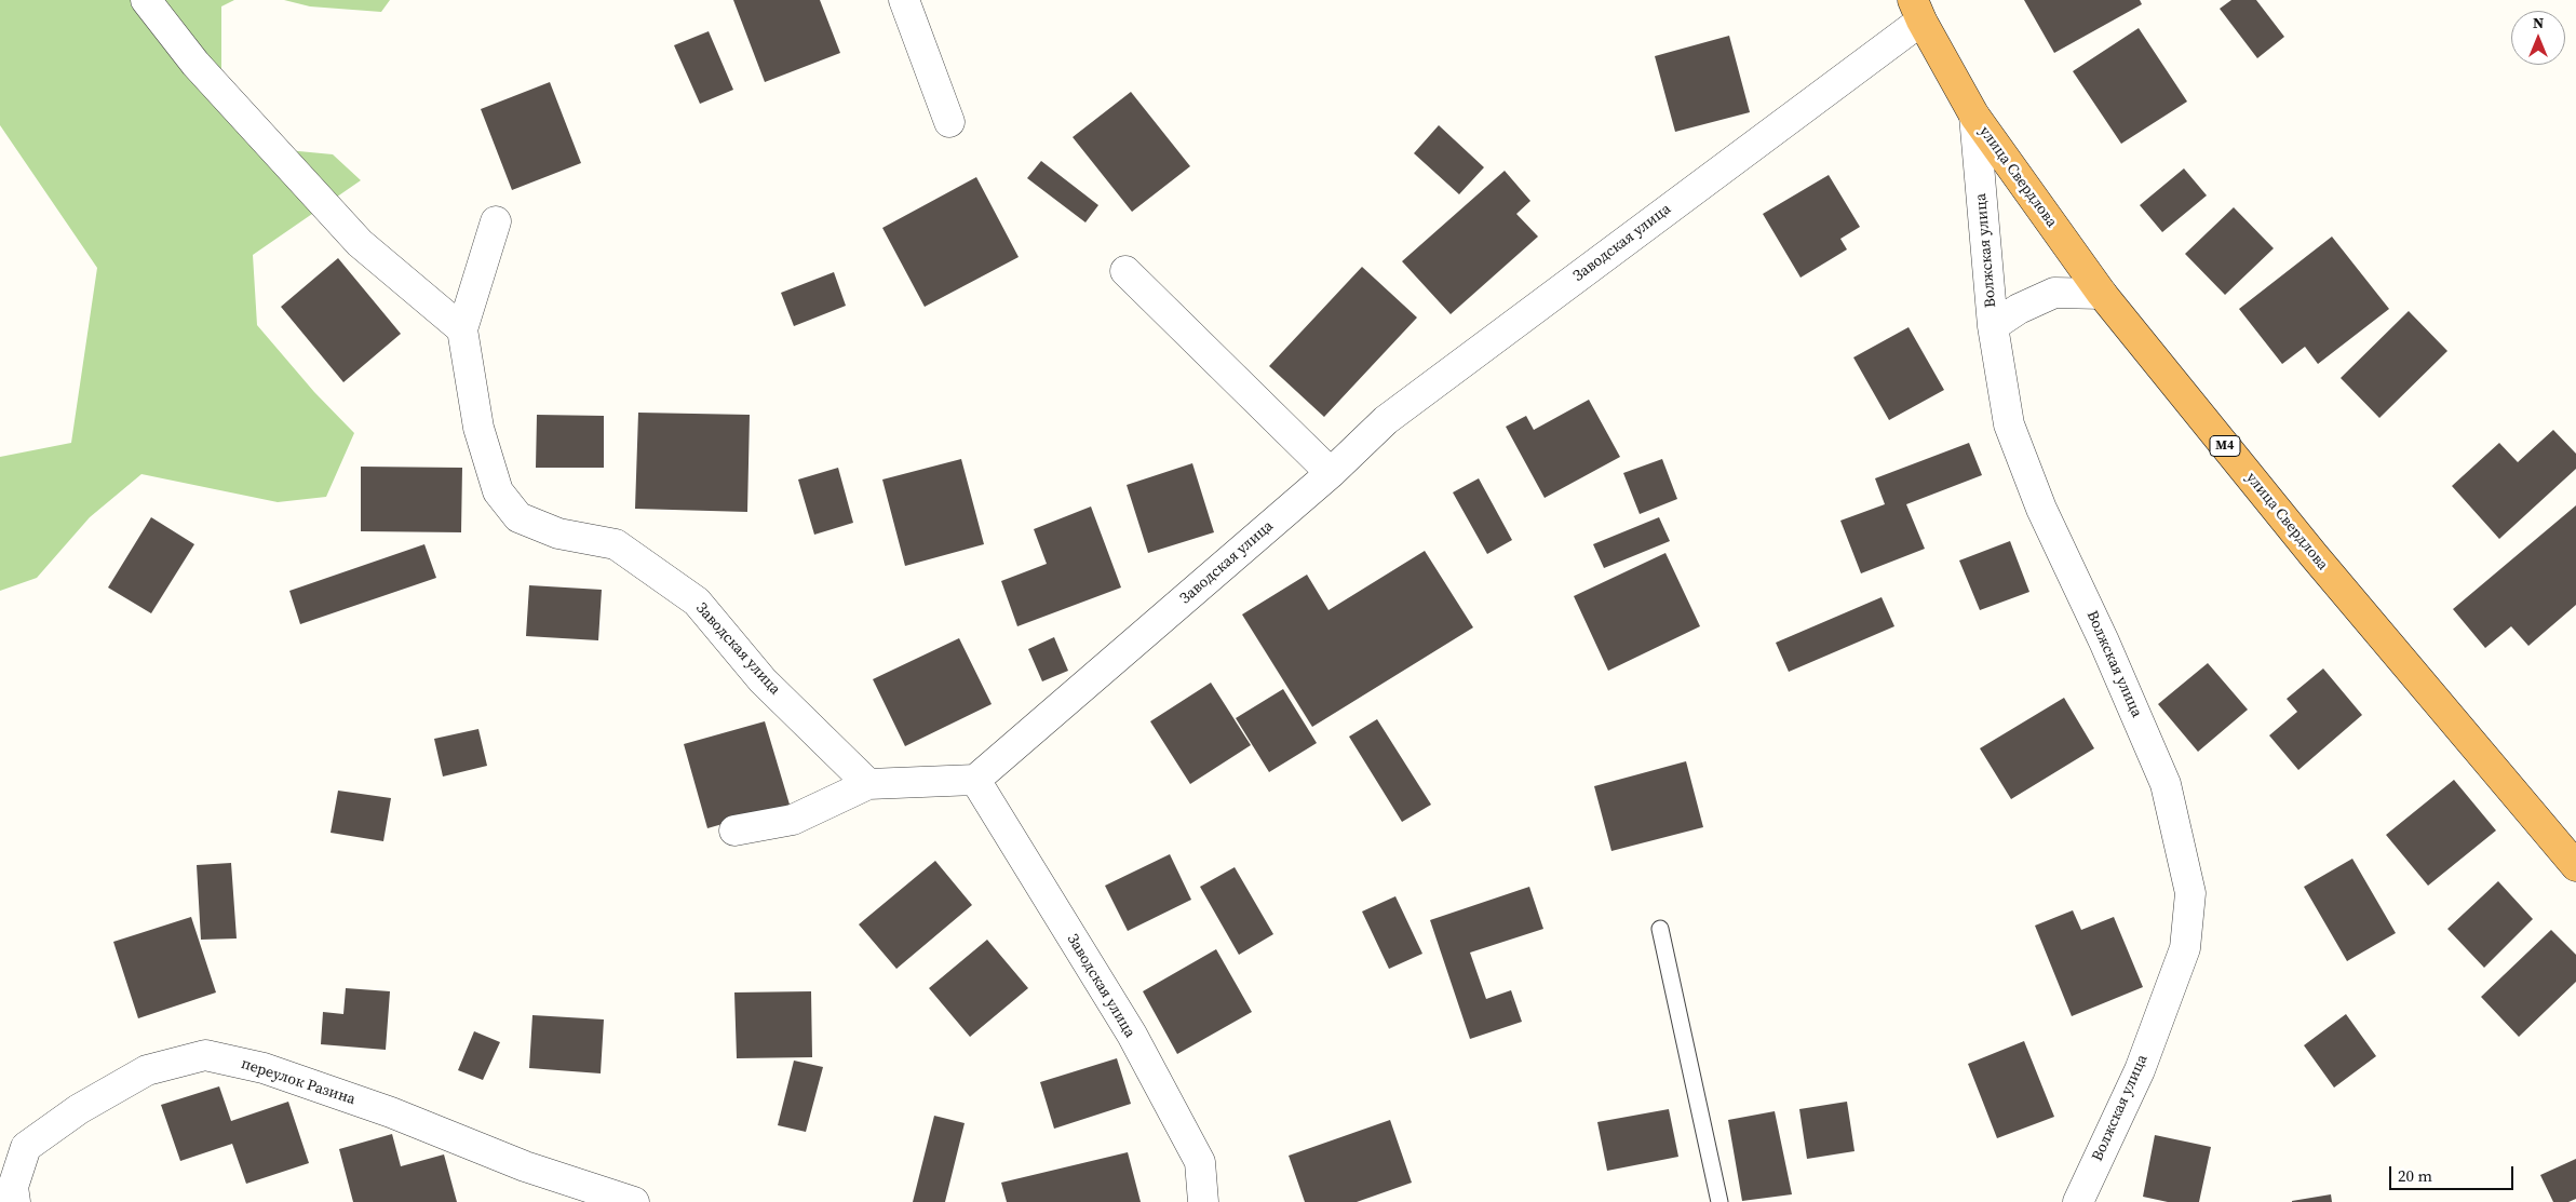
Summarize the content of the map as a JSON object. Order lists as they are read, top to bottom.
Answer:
{
  "streets": {
    "highway": ["улица Свердлова", "M4"],
    "street": ["Заводская улица", "Волжская улица", "переулок Разина"]
  },
  "crossings": [
    ["улица Свердлова", "Заводская улица"],
    ["улица Свердлова", "Волжская улица"]
  ],
  "scale_bar": "20 m",
  "north": "top"
}
